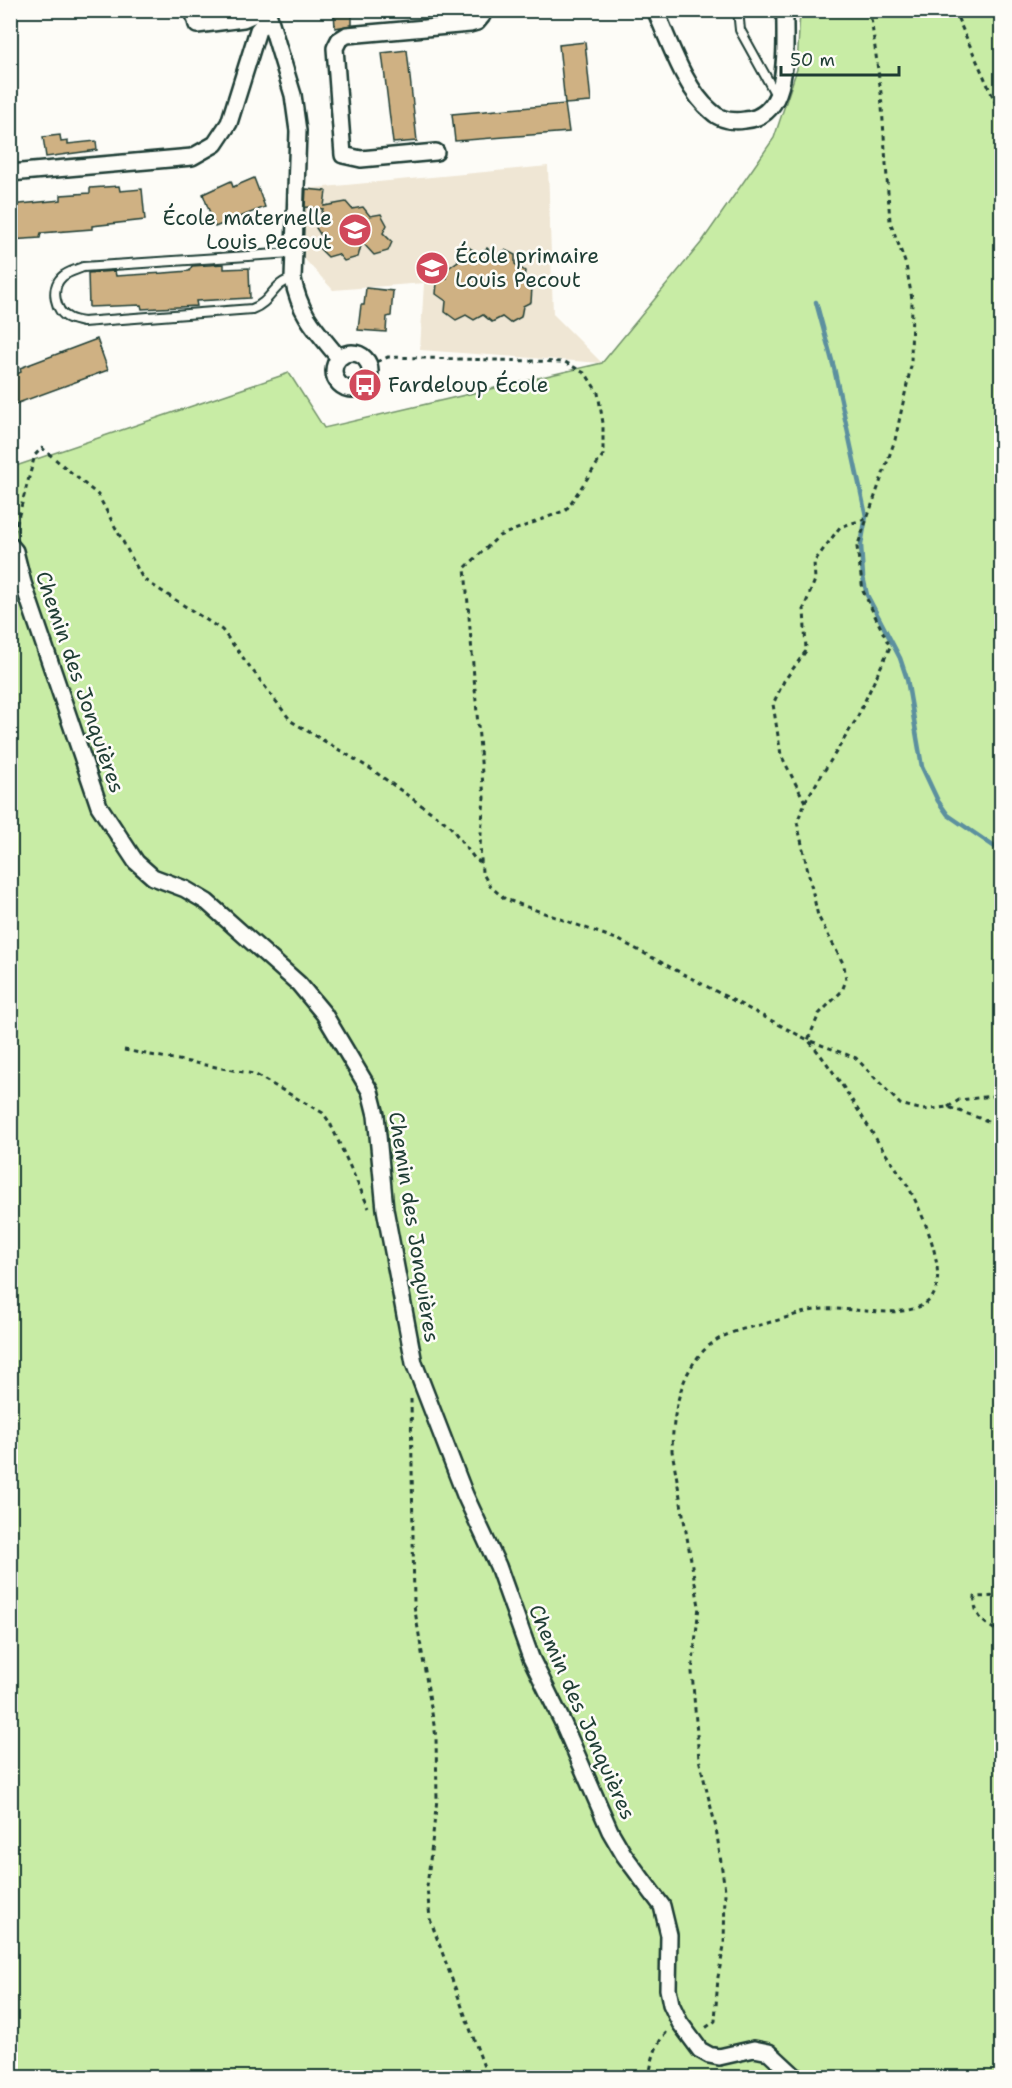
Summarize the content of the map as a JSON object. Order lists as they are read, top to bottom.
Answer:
{
  "streets": {
    "street": ["Chemin des Jonquières"]
  },
  "places": {
    "school or university": ["École maternelle Louis Pecout", "École primaire Louis Pecout"],
    "bus stop": ["Fardeloup École"]
  },
  "scale_bar": "50 m"
}
